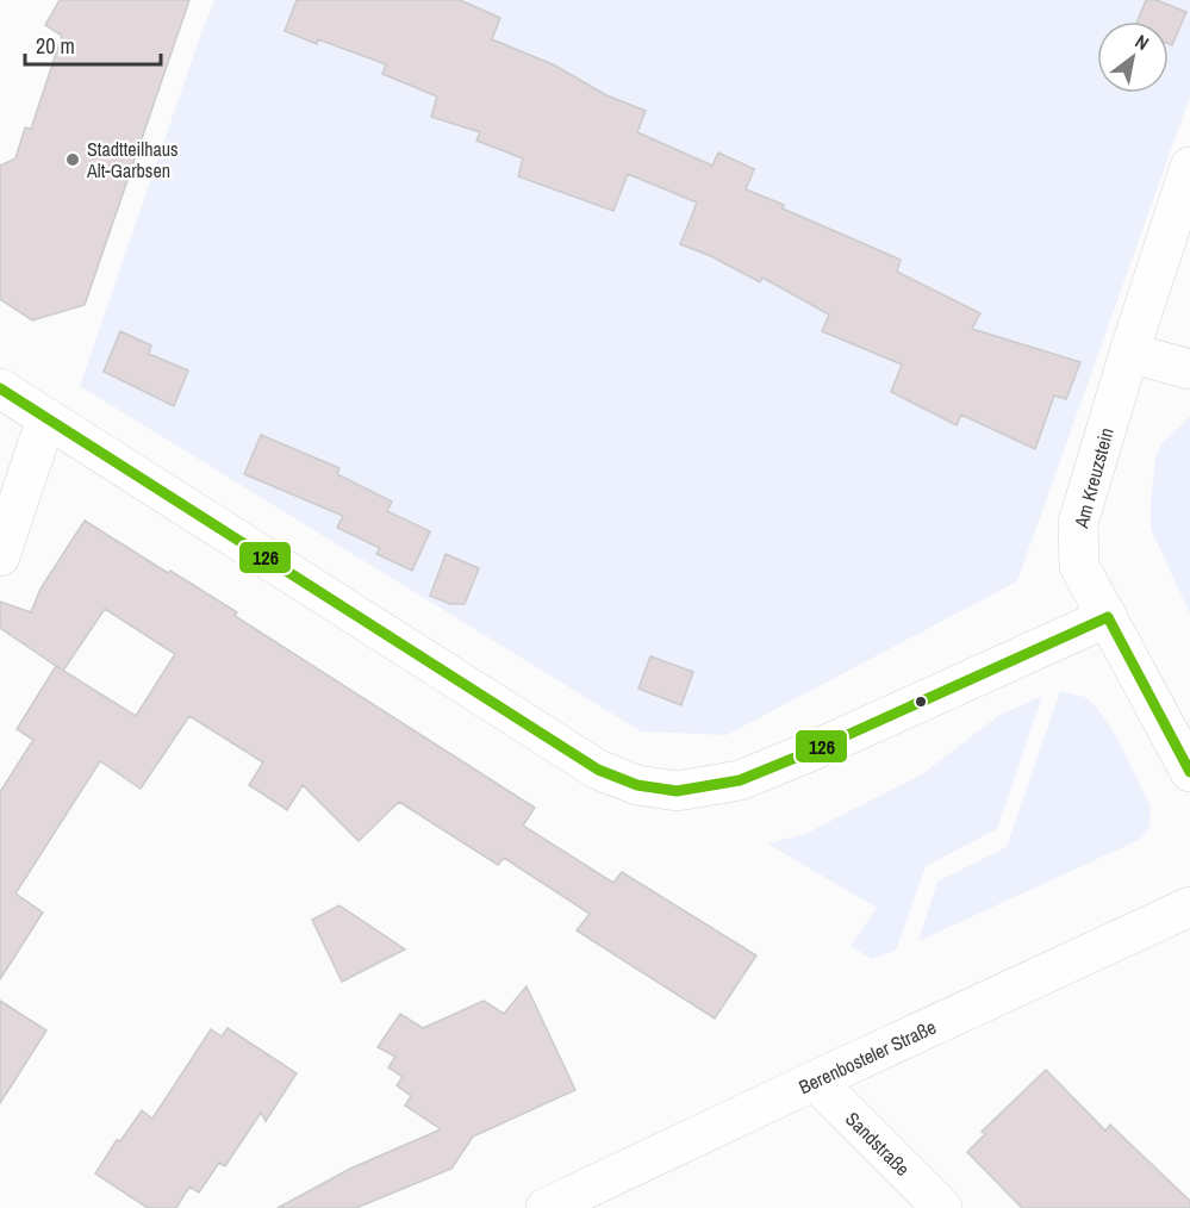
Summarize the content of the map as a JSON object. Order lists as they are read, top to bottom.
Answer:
{
  "streets": {
    "street": ["Am Kreuzstein", "Berenbosteler Straße", "Sandstraße"]
  },
  "crossings": [
    ["Berenbosteler Straße", "Sandstraße"]
  ],
  "places": ["Stadtteilhaus Alt-Garbsen"],
  "lines": ["transit line 126"],
  "scale_bar": "20 m",
  "north": "top right"
}
